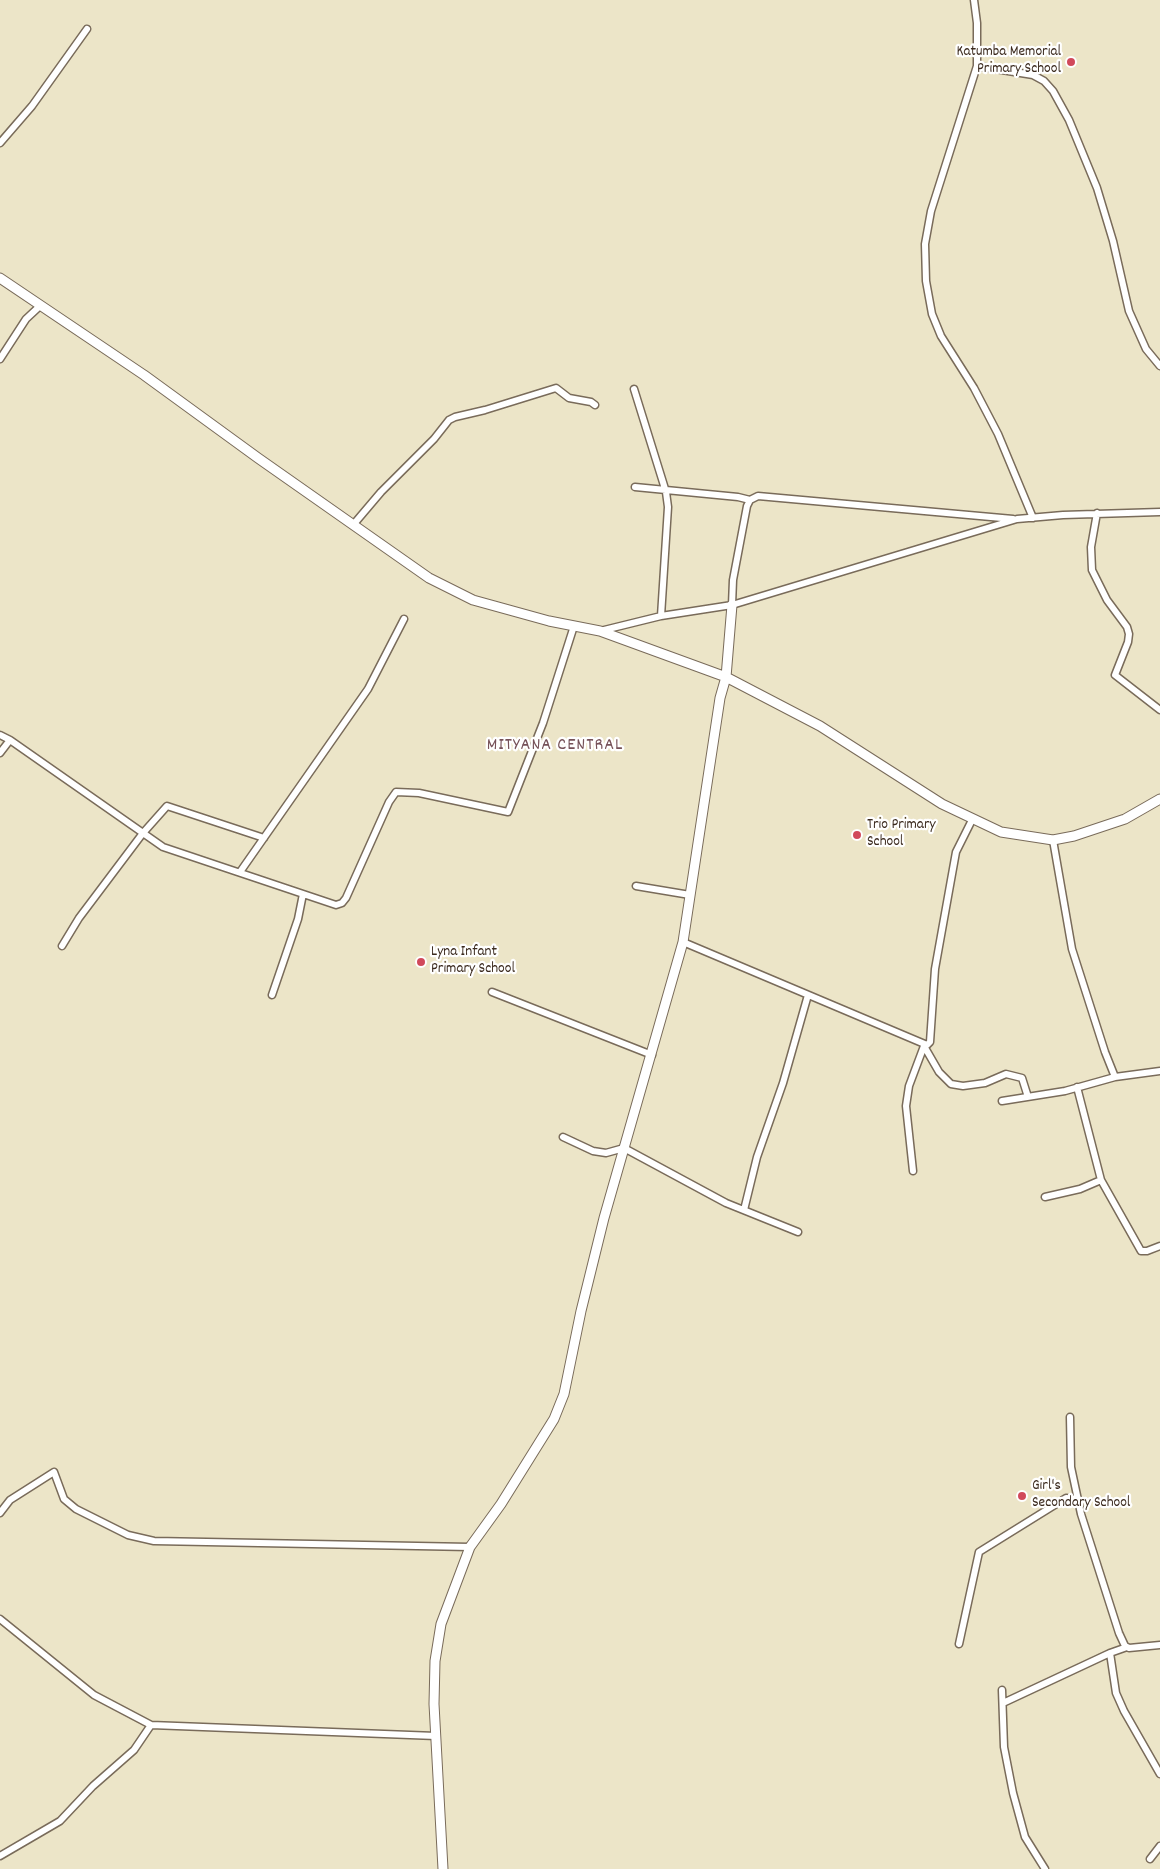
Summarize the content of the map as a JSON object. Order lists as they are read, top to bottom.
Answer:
{
  "districts": ["MITYANA CENTRAL"],
  "places": [
    "Katumba Memorial Primary School",
    "Trio Primary School",
    "Lyna Infant Primary School",
    "Girl's Secondary School"
  ]
}
